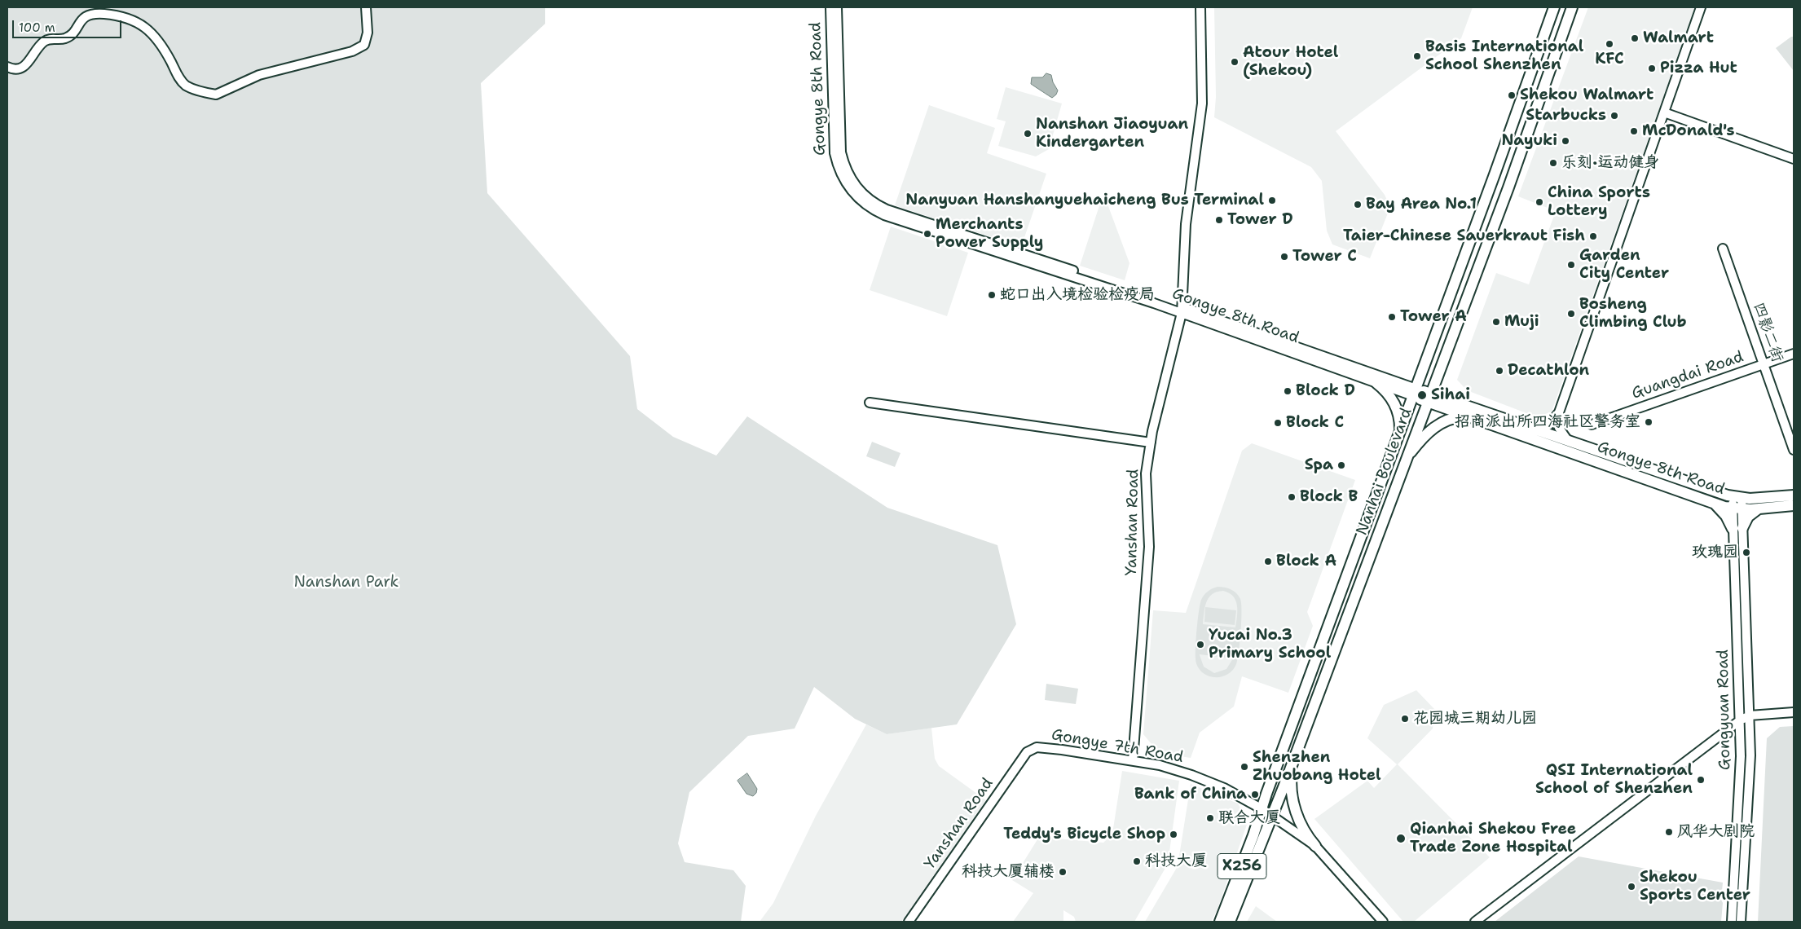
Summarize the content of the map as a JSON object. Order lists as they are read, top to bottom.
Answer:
{
  "streets": {
    "main road": ["Gongye 8th Road", "Nanhai Boulevard", "X256"],
    "street": [
      "四影二街",
      "Guangdai Road",
      "Yanshan Road",
      "Gongyuan Road",
      "Gongye 7th Road"
    ]
  },
  "crossings": [
    ["Gongye 8th Road", "Nanhai Boulevard"],
    ["Gongye 8th Road", "Yanshan Road"],
    ["Gongye 8th Road", "Gongyuan Road"],
    ["四影二街", "Guangdai Road"],
    ["Nanhai Boulevard", "Gongye 7th Road"],
    ["Yanshan Road", "Gongye 7th Road"]
  ],
  "parks": ["Nanshan Park"],
  "places": [
    "Walmart",
    "KFC",
    "Basis International School Shenzhen",
    "Atour Hotel (Shekou)",
    "Pizza Hut",
    "Shekou Walmart",
    "Starbucks",
    "McDonald's",
    "Nanshan Jiaoyuan Kindergarten",
    "Nayuki",
    "乐刻·运动健身",
    "Nanyuan Hanshanyuehaicheng Bus Terminal",
    "China Sports Lottery",
    "Bay Area No.1",
    "Tower D",
    "Merchants Power Supply",
    "Taier-Chinese Sauerkraut Fish",
    "Tower C",
    "Garden City Center",
    "蛇口出入境检验检疫局",
    "Bosheng Climbing Club",
    "Tower A",
    "Muji",
    "Decathlon",
    "Block D",
    "Sihai",
    "招商派出所四海社区警务室",
    "Block C",
    "Spa",
    "Block B",
    "玫瑰园",
    "Block A",
    "Yucai No.3 Primary School",
    "花园城三期幼儿园",
    "Shenzhen Zhuobang Hotel",
    "QSI International School of Shenzhen",
    "Bank of China",
    "联合大厦",
    "风华大剧院",
    "Teddy's Bicycle Shop",
    "Qianhai Shekou Free Trade Zone Hospital",
    "科技大厦",
    "科技大厦辅楼",
    "Shekou Sports Center"
  ],
  "scale_bar": "100 m"
}
